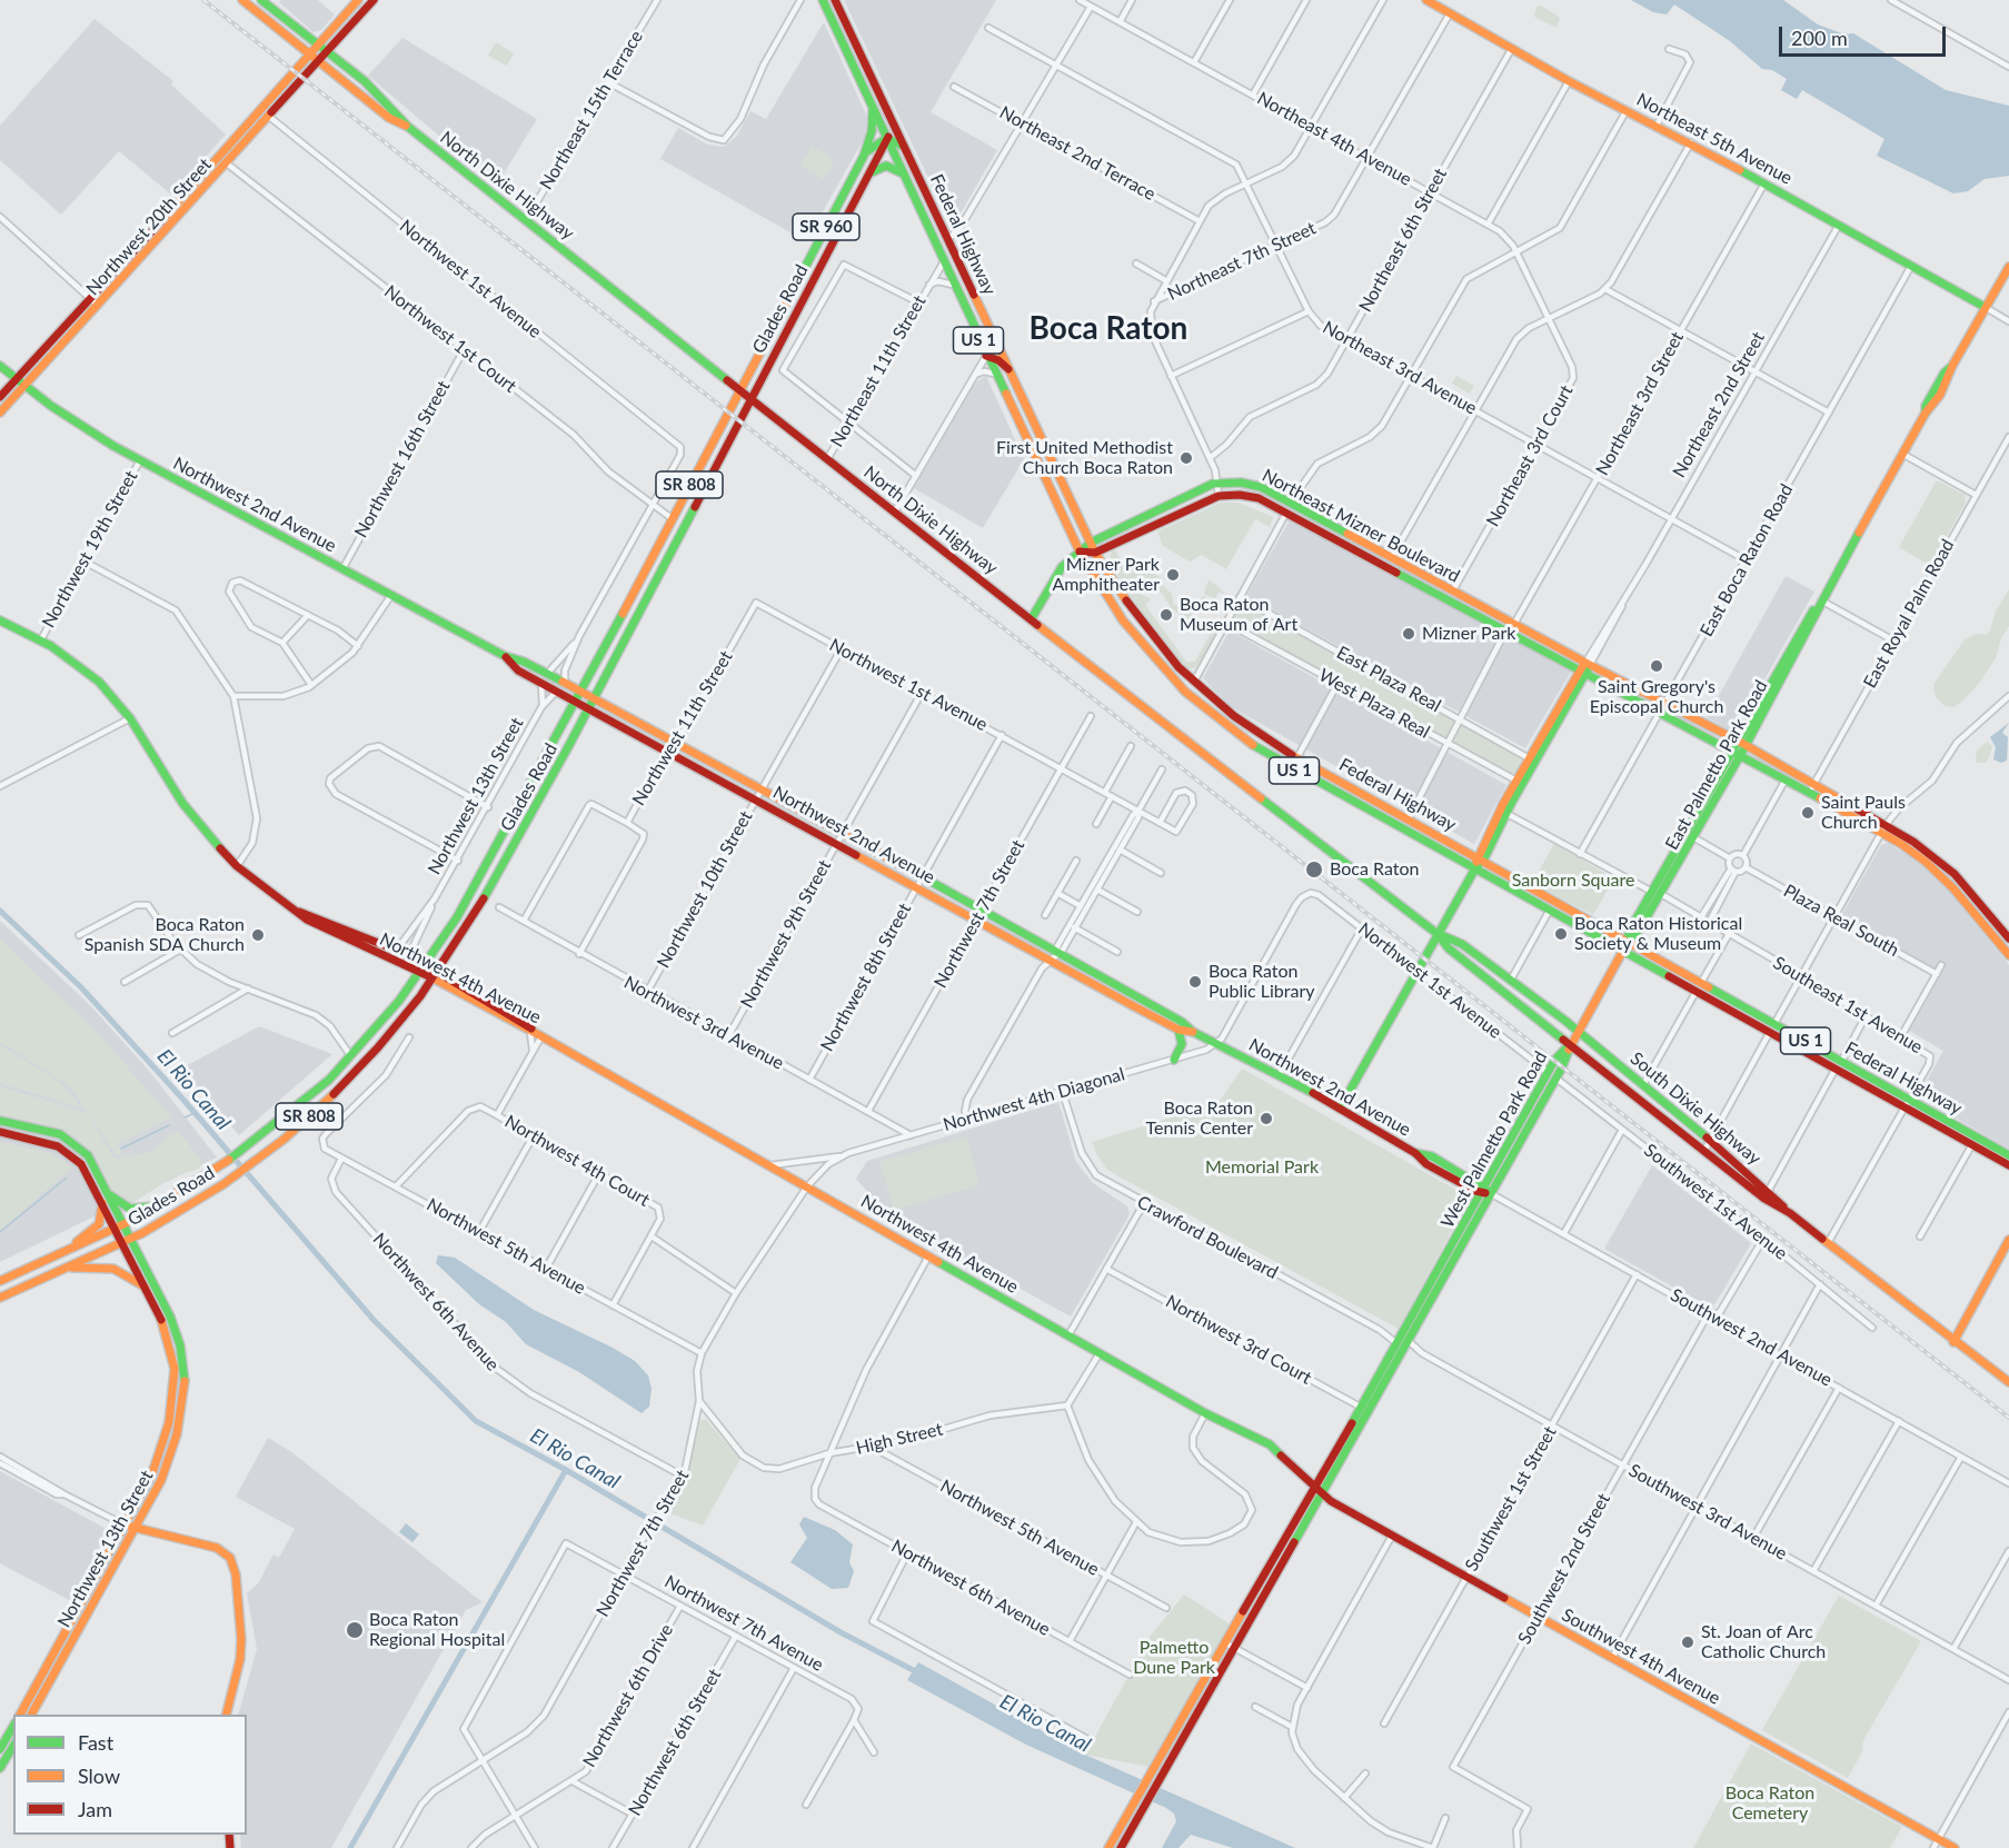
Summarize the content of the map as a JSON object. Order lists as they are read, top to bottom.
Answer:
{
  "streets": {
    "main road": [
      "Northeast 5th Avenue",
      "North Dixie Highway",
      "Northwest 20th Street",
      "SR 960",
      "Federal Highway",
      "Glades Road",
      "US 1",
      "Northeast 2nd Street",
      "SR 808",
      "Northwest 2nd Avenue",
      "Northeast Mizner Boulevard",
      "East Palmetto Park Road",
      "Northwest 13th Street",
      "Northwest 4th Avenue",
      "South Dixie Highway",
      "West Palmetto Park Road",
      "Southwest 4th Avenue"
    ],
    "street": [
      "Northeast 15th Terrace",
      "Northeast 4th Avenue",
      "Northeast 2nd Terrace",
      "Northeast 6th Street",
      "Northeast 7th Street",
      "Northwest 1st Avenue",
      "Northwest 1st Court",
      "Northeast 3rd Avenue",
      "Northeast 11th Street",
      "Northeast 3rd Street",
      "Northeast 3rd Court",
      "Northwest 16th Street",
      "Northwest 19th Street",
      "East Boca Raton Road",
      "East Royal Palm Road",
      "East Plaza Real",
      "West Plaza Real",
      "Northwest 11th Street",
      "Northwest 10th Street",
      "Northwest 7th Street",
      "Plaza Real South",
      "Northwest 9th Street",
      "Northwest 8th Street",
      "Southeast 1st Avenue",
      "Northwest 3rd Avenue",
      "Northwest 4th Diagonal",
      "Northwest 4th Court",
      "Southwest 1st Avenue",
      "Crawford Boulevard",
      "Northwest 5th Avenue",
      "Northwest 6th Avenue",
      "Southwest 2nd Avenue",
      "Northwest 3rd Court",
      "High Street",
      "Southwest 1st Street",
      "Southwest 3rd Avenue",
      "Southwest 2nd Street",
      "Northwest 7th Avenue",
      "Northwest 6th Drive",
      "Northwest 6th Street"
    ]
  },
  "crossings": [
    ["Northeast 15th Terrace", "North Dixie Highway"],
    ["Northeast 4th Avenue", "Northeast 6th Street"],
    ["Northeast 4th Avenue", "Northeast 7th Street"],
    ["Northeast 4th Avenue", "Northeast 3rd Court"],
    ["Northeast 5th Avenue", "Northeast 6th Street"],
    ["Northeast 5th Avenue", "Northeast 7th Street"],
    ["Northeast 5th Avenue", "Northeast 3rd Street"],
    ["Northeast 5th Avenue", "Northeast 2nd Street"],
    ["Northeast 5th Avenue", "East Boca Raton Road"],
    ["Northeast 5th Avenue", "East Palmetto Park Road"],
    ["North Dixie Highway", "Northwest 20th Street"],
    ["North Dixie Highway", "Glades Road"],
    ["North Dixie Highway", "Northeast 11th Street"],
    ["North Dixie Highway", "Northeast 2nd Street"],
    ["North Dixie Highway", "East Palmetto Park Road"],
    ["North Dixie Highway", "South Dixie Highway"],
    ["North Dixie Highway", "West Palmetto Park Road"],
    ["Northwest 20th Street", "Northwest 1st Avenue"],
    ["Northwest 20th Street", "Northwest 1st Court"],
    ["Northwest 20th Street", "Northwest 2nd Avenue"],
    ["Federal Highway", "Glades Road"],
    ["Federal Highway", "US 1"],
    ["Federal Highway", "Northeast 11th Street"],
    ["Federal Highway", "Northeast 2nd Street"],
    ["Federal Highway", "Northeast Mizner Boulevard"],
    ["Federal Highway", "East Palmetto Park Road"],
    ["Federal Highway", "Southeast 1st Avenue"],
    ["Northeast 6th Street", "Northeast 3rd Avenue"],
    ["Northeast 7th Street", "Northeast 3rd Avenue"],
    ["Northwest 1st Avenue", "Northwest 1st Court"],
    ["Northwest 1st Avenue", "Northeast 2nd Street"],
    ["Northwest 1st Avenue", "Northwest 2nd Avenue"],
    ["Northwest 1st Avenue", "Northwest 11th Street"],
    ["Northwest 1st Avenue", "Northwest 10th Street"],
    ["Northwest 1st Avenue", "Northwest 7th Street"],
    ["Northwest 1st Avenue", "Northwest 9th Street"],
    ["Northwest 1st Avenue", "Northwest 8th Street"],
    ["Northwest 1st Avenue", "Northwest 4th Diagonal"],
    ["Northwest 1st Avenue", "West Palmetto Park Road"],
    ["Glades Road", "Northwest 1st Court"],
    ["Glades Road", "US 1"],
    ["Glades Road", "Northwest 2nd Avenue"],
    ["Glades Road", "Northwest 13th Street"],
    ["Glades Road", "Northwest 4th Avenue"],
    ["Northwest 1st Court", "Northwest 16th Street"],
    ["Northeast 3rd Avenue", "Northeast 3rd Street"],
    ["Northeast 3rd Avenue", "Northeast 2nd Street"],
    ["Northeast 3rd Avenue", "Northeast 3rd Court"],
    ["Northeast 3rd Avenue", "East Boca Raton Road"],
    ["Northeast 3rd Street", "Northeast Mizner Boulevard"],
    ["Northeast 2nd Street", "Northwest 2nd Avenue"],
    ["Northeast 2nd Street", "Northeast Mizner Boulevard"],
    ["Northeast 2nd Street", "East Plaza Real"],
    ["Northeast 2nd Street", "West Plaza Real"],
    ["Northeast 2nd Street", "Southeast 1st Avenue"],
    ["Northeast 3rd Court", "Northeast Mizner Boulevard"],
    ["Northwest 16th Street", "Northwest 2nd Avenue"],
    ["Northwest 2nd Avenue", "Northwest 19th Street"],
    ["Northwest 2nd Avenue", "Northwest 11th Street"],
    ["Northwest 2nd Avenue", "Northwest 13th Street"],
    ["Northwest 2nd Avenue", "Northwest 10th Street"],
    ["Northwest 2nd Avenue", "Northwest 7th Street"],
    ["Northwest 2nd Avenue", "Northwest 9th Street"],
    ["Northwest 2nd Avenue", "Northwest 8th Street"],
    ["Northwest 2nd Avenue", "Northwest 4th Diagonal"],
    ["Northwest 2nd Avenue", "West Palmetto Park Road"],
    ["Northwest 2nd Avenue", "Southwest 2nd Avenue"],
    ["Northeast Mizner Boulevard", "East Boca Raton Road"],
    ["Northeast Mizner Boulevard", "East Palmetto Park Road"],
    ["Northwest 19th Street", "Northwest 4th Avenue"],
    ["East Boca Raton Road", "Southeast 1st Avenue"],
    ["Northwest 11th Street", "Northwest 3rd Avenue"],
    ["East Palmetto Park Road", "Southeast 1st Avenue"],
    ["East Palmetto Park Road", "South Dixie Highway"],
    ["East Palmetto Park Road", "West Palmetto Park Road"],
    ["Northwest 13th Street", "Northwest 4th Avenue"],
    ["Northwest 10th Street", "Northwest 3rd Avenue"],
    ["Northwest 7th Street", "Northwest 4th Avenue"],
    ["Northwest 7th Street", "Northwest 3rd Avenue"],
    ["Northwest 7th Street", "Northwest 4th Diagonal"],
    ["Northwest 7th Street", "Northwest 4th Court"],
    ["Northwest 7th Street", "Northwest 5th Avenue"],
    ["Northwest 7th Street", "Northwest 6th Avenue"],
    ["Northwest 7th Street", "High Street"],
    ["Northwest 7th Street", "Northwest 7th Avenue"],
    ["Northwest 9th Street", "Northwest 3rd Avenue"],
    ["Northwest 8th Street", "Northwest 3rd Avenue"],
    ["Northwest 4th Avenue", "Northwest 4th Diagonal"],
    ["Northwest 4th Avenue", "West Palmetto Park Road"],
    ["Northwest 4th Avenue", "Southwest 4th Avenue"],
    ["Northwest 3rd Avenue", "Northwest 4th Diagonal"],
    ["Northwest 4th Diagonal", "Crawford Boulevard"],
    ["South Dixie Highway", "West Palmetto Park Road"],
    ["West Palmetto Park Road", "Southwest 1st Avenue"],
    ["West Palmetto Park Road", "Crawford Boulevard"],
    ["West Palmetto Park Road", "Southwest 2nd Avenue"],
    ["West Palmetto Park Road", "Northwest 3rd Court"],
    ["West Palmetto Park Road", "Southwest 3rd Avenue"],
    ["West Palmetto Park Road", "Southwest 4th Avenue"],
    ["Southwest 1st Avenue", "Southwest 2nd Street"],
    ["Northwest 5th Avenue", "Northwest 6th Avenue"],
    ["Northwest 5th Avenue", "High Street"],
    ["Northwest 6th Avenue", "High Street"],
    ["Southwest 2nd Avenue", "Southwest 1st Street"],
    ["Southwest 2nd Avenue", "Southwest 2nd Street"],
    ["Southwest 1st Street", "Southwest 3rd Avenue"],
    ["Southwest 1st Street", "Southwest 4th Avenue"],
    ["Southwest 3rd Avenue", "Southwest 2nd Street"],
    ["Southwest 2nd Street", "Southwest 4th Avenue"],
    ["Northwest 7th Avenue", "Northwest 6th Drive"],
    ["Northwest 7th Avenue", "Northwest 6th Street"]
  ],
  "districts": ["Boca Raton"],
  "water": ["El Rio Canal"],
  "parks": [
    "Sanborn Square",
    "Memorial Park",
    "Palmetto Dune Park",
    "Boca Raton Cemetery"
  ],
  "places": [
    "First United Methodist Church Boca Raton",
    "Mizner Park Amphitheater",
    "Boca Raton Museum of Art",
    "Mizner Park",
    "Saint Gregory's Episcopal Church",
    "Saint Pauls Church",
    "Boca Raton",
    "Boca Raton Historical Society & Museum",
    "Boca Raton Spanish SDA Church",
    "Boca Raton Public Library",
    "Boca Raton Tennis Center",
    "Boca Raton Regional Hospital",
    "St. Joan of Arc Catholic Church"
  ],
  "legend": ["Fast", "Slow", "Jam"],
  "scale_bar": "200 m"
}
